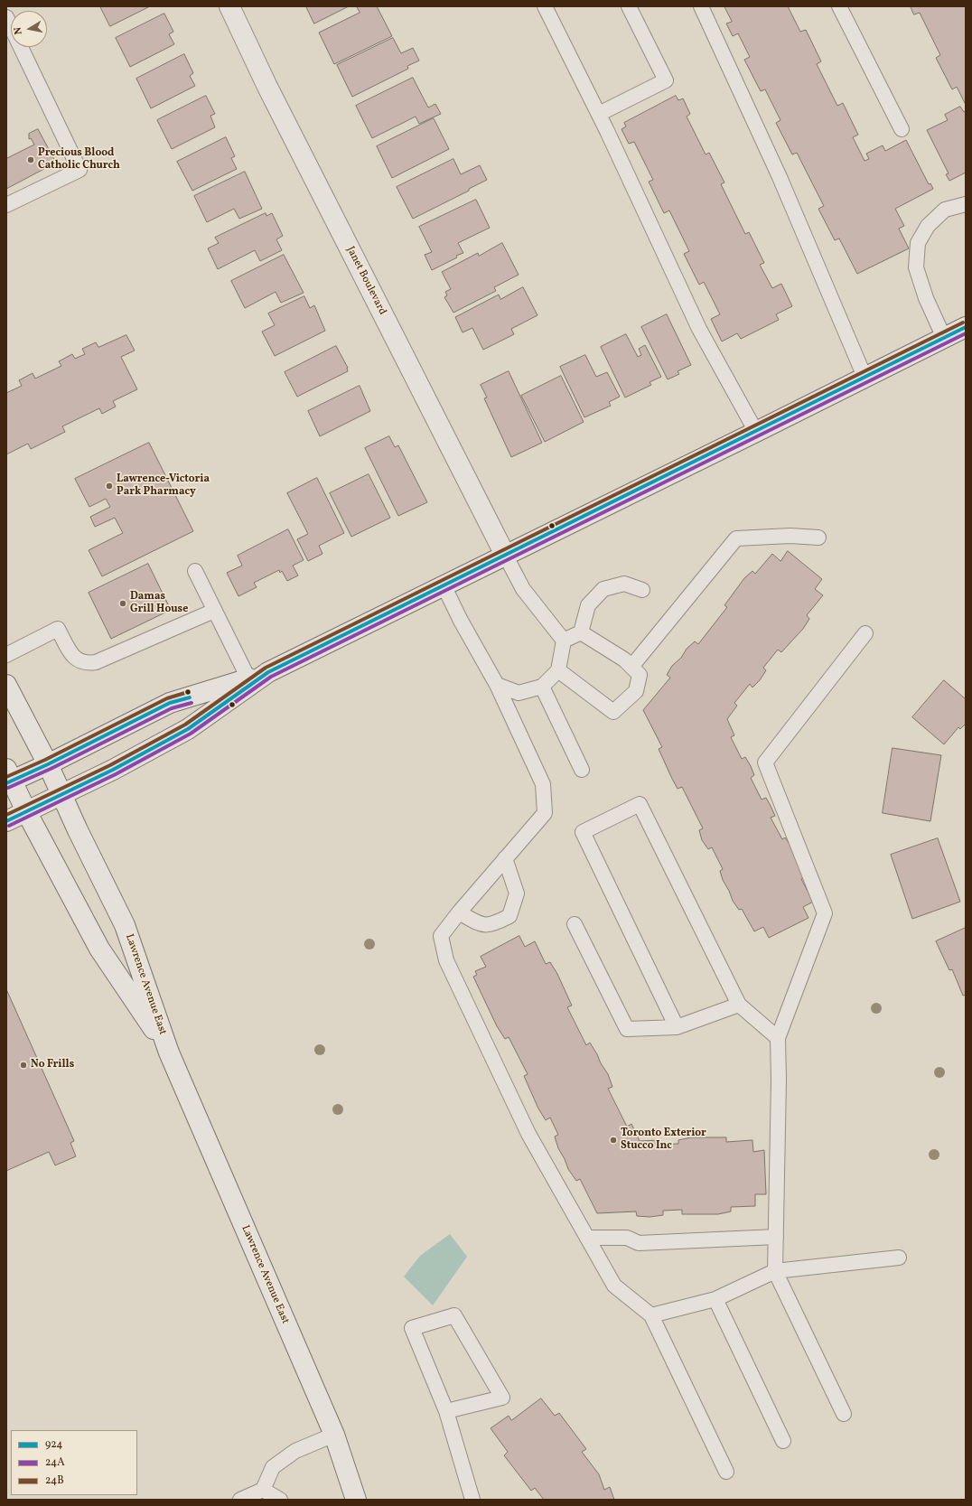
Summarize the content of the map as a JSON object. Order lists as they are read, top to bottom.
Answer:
{
  "streets": {
    "main road": ["Janet Boulevard", "Lawrence Avenue East"]
  },
  "places": [
    "Precious Blood Catholic Church",
    "Lawrence-Victoria Park Pharmacy",
    "Damas Grill House",
    "No Frills",
    "Toronto Exterior Stucco Inc"
  ],
  "lines": ["transit line 24B", "transit line 924", "transit line 24A"],
  "legend": ["924", "24A", "24B"],
  "north": "left"
}
